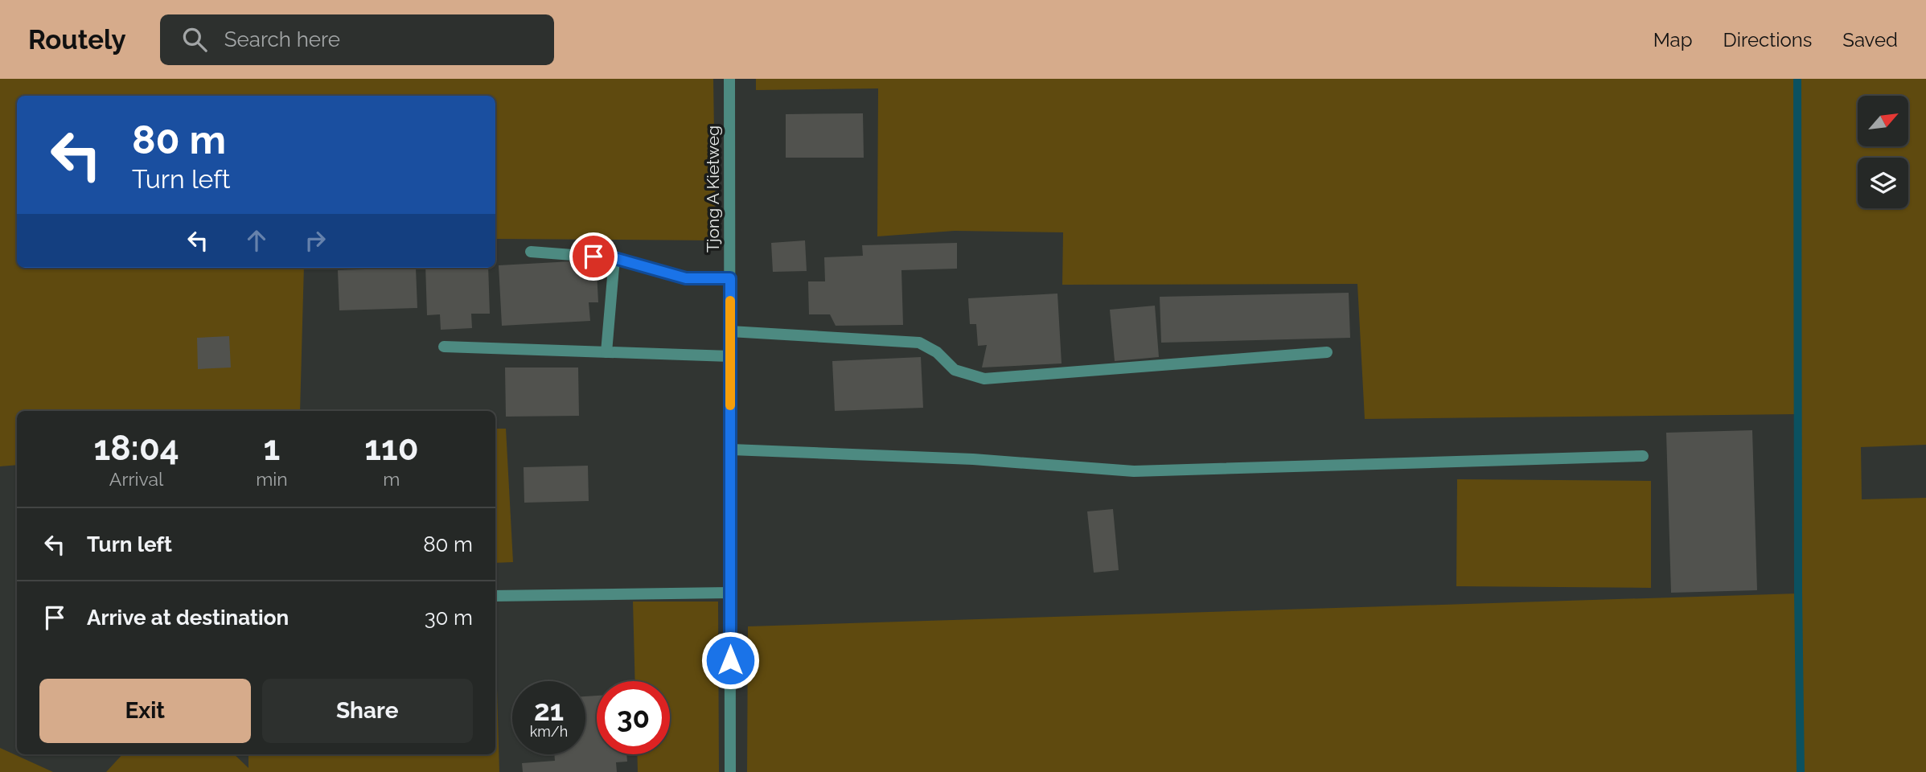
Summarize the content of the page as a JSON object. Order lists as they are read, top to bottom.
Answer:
{
  "streets": {
    "street": ["Tjong A Kietweg"]
  },
  "north": "top right",
  "page": {
    "header": "Routely",
    "search": "Search here",
    "nav": ["Map", "Directions", "Saved"],
    "turn": ["80 m", "Turn left"],
    "eta": [
      "18:04",
      "Arrival",
      "1",
      "min",
      "110",
      "m"
    ],
    "list": [
      {
        "name": "Turn left",
        "value": "80 m"
      },
      {
        "name": "Arrive at destination",
        "value": "30 m"
      }
    ],
    "buttons": ["Exit", "Share"],
    "speed": "21 km/h",
    "limit": "30"
  }
}
